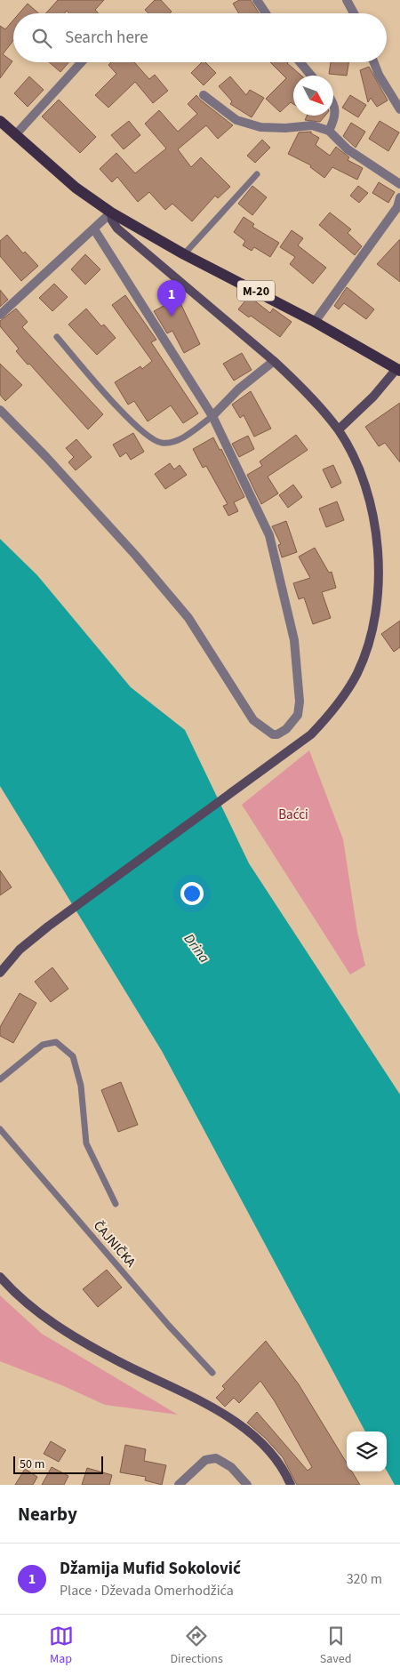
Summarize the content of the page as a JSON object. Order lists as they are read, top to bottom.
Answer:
{
  "streets": {
    "main road": ["M-20"],
    "lane": ["ČAJNIČKA"]
  },
  "water": ["Drina"],
  "parks": ["Baćci"],
  "scale_bar": "50 m",
  "north": "bottom right",
  "page": {
    "search": "Search here",
    "pins": "1",
    "scale": "50 m",
    "heading": "Nearby",
    "list": [
      {
        "mark": "1",
        "name": "Džamija Mufid Sokolović",
        "note": "Place · Dževada Omerhodžića",
        "value": "320 m"
      }
    ],
    "nav": ["Map", "Directions", "Saved"]
  }
}
